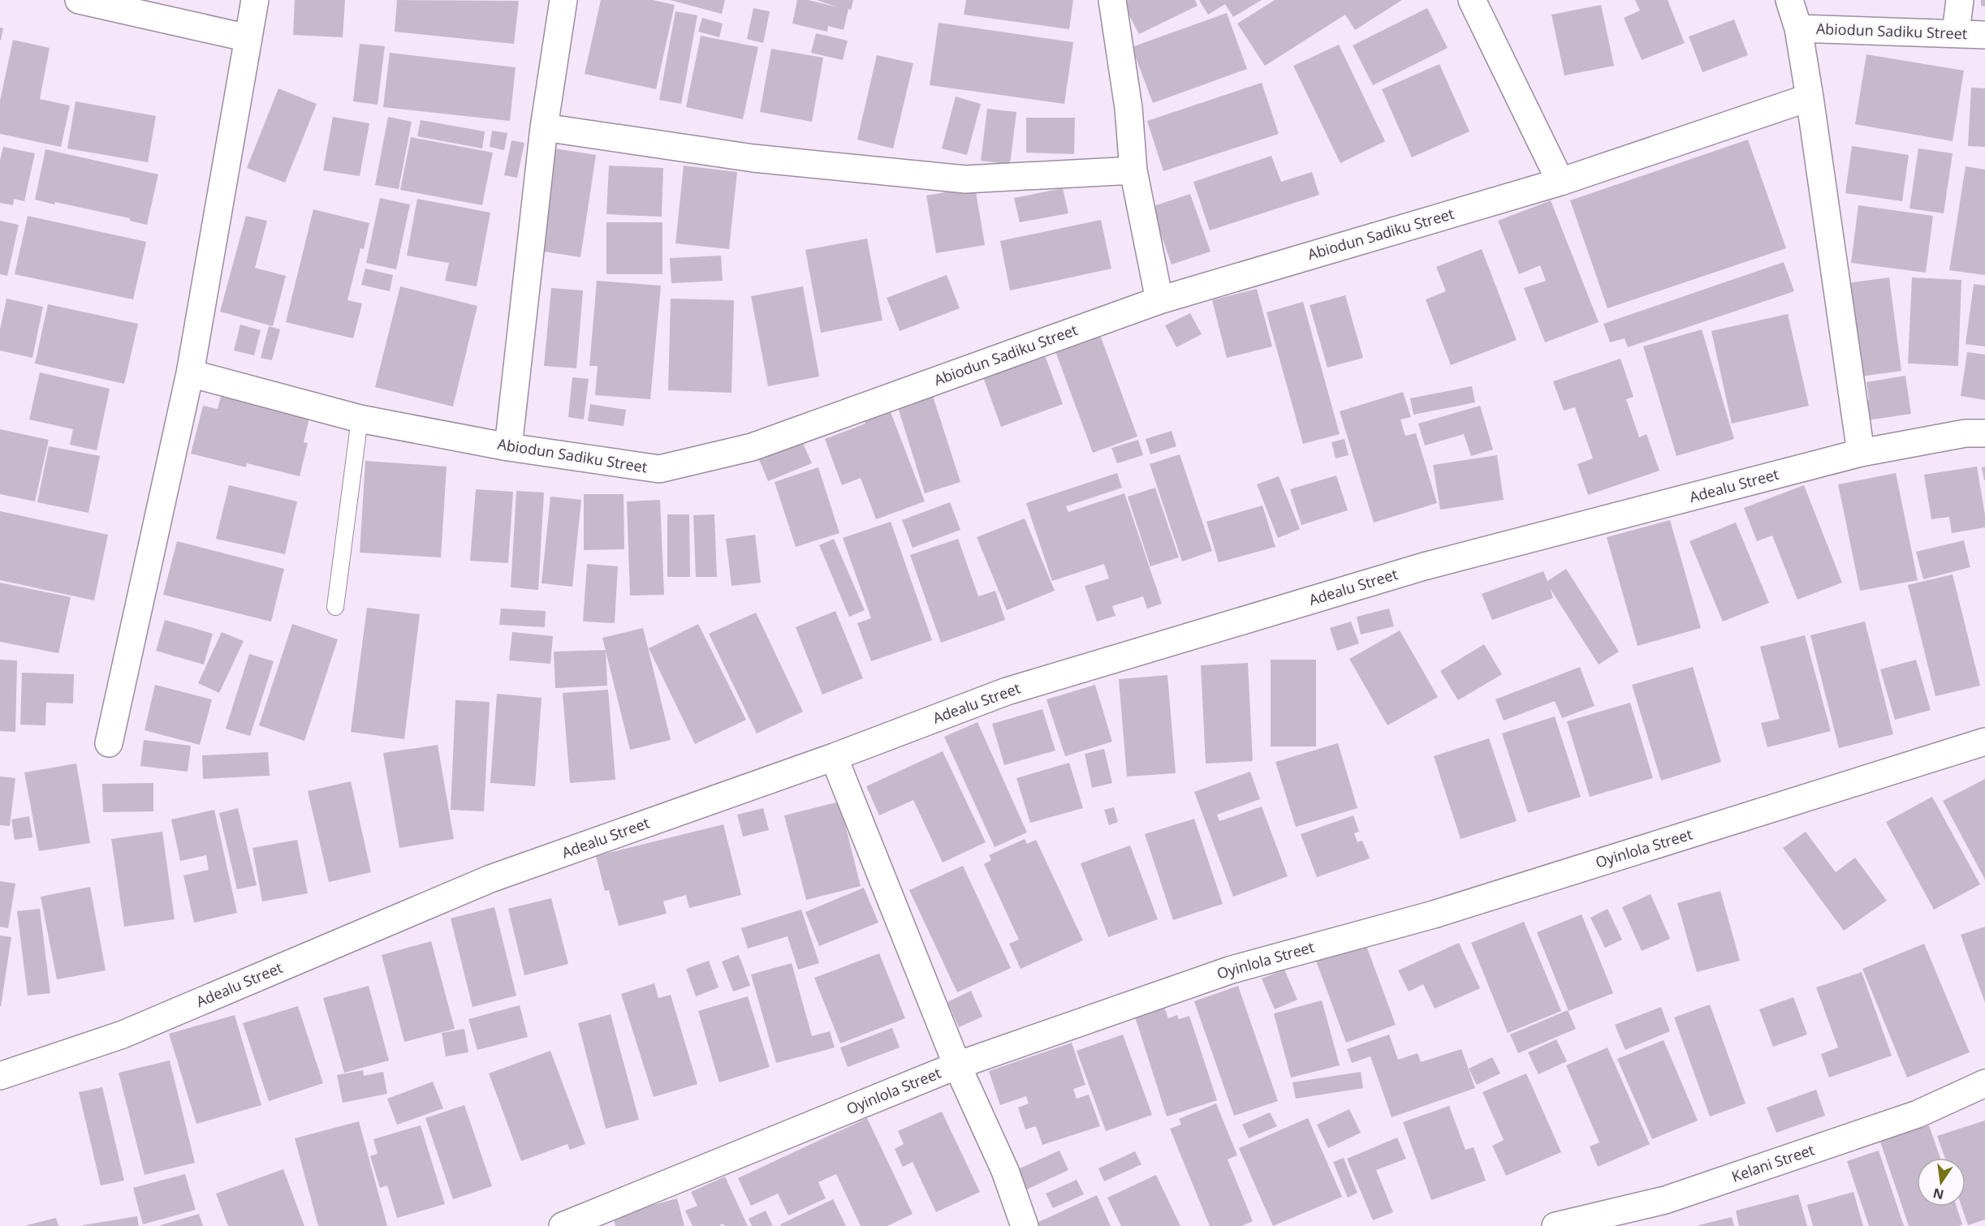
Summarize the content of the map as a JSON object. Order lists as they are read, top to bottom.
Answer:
{
  "streets": {
    "street": [
      "Abiodun Sadiku Street",
      "Adealu Street",
      "Oyinlola Street",
      "Kelani Street"
    ]
  },
  "north": "bottom"
}
